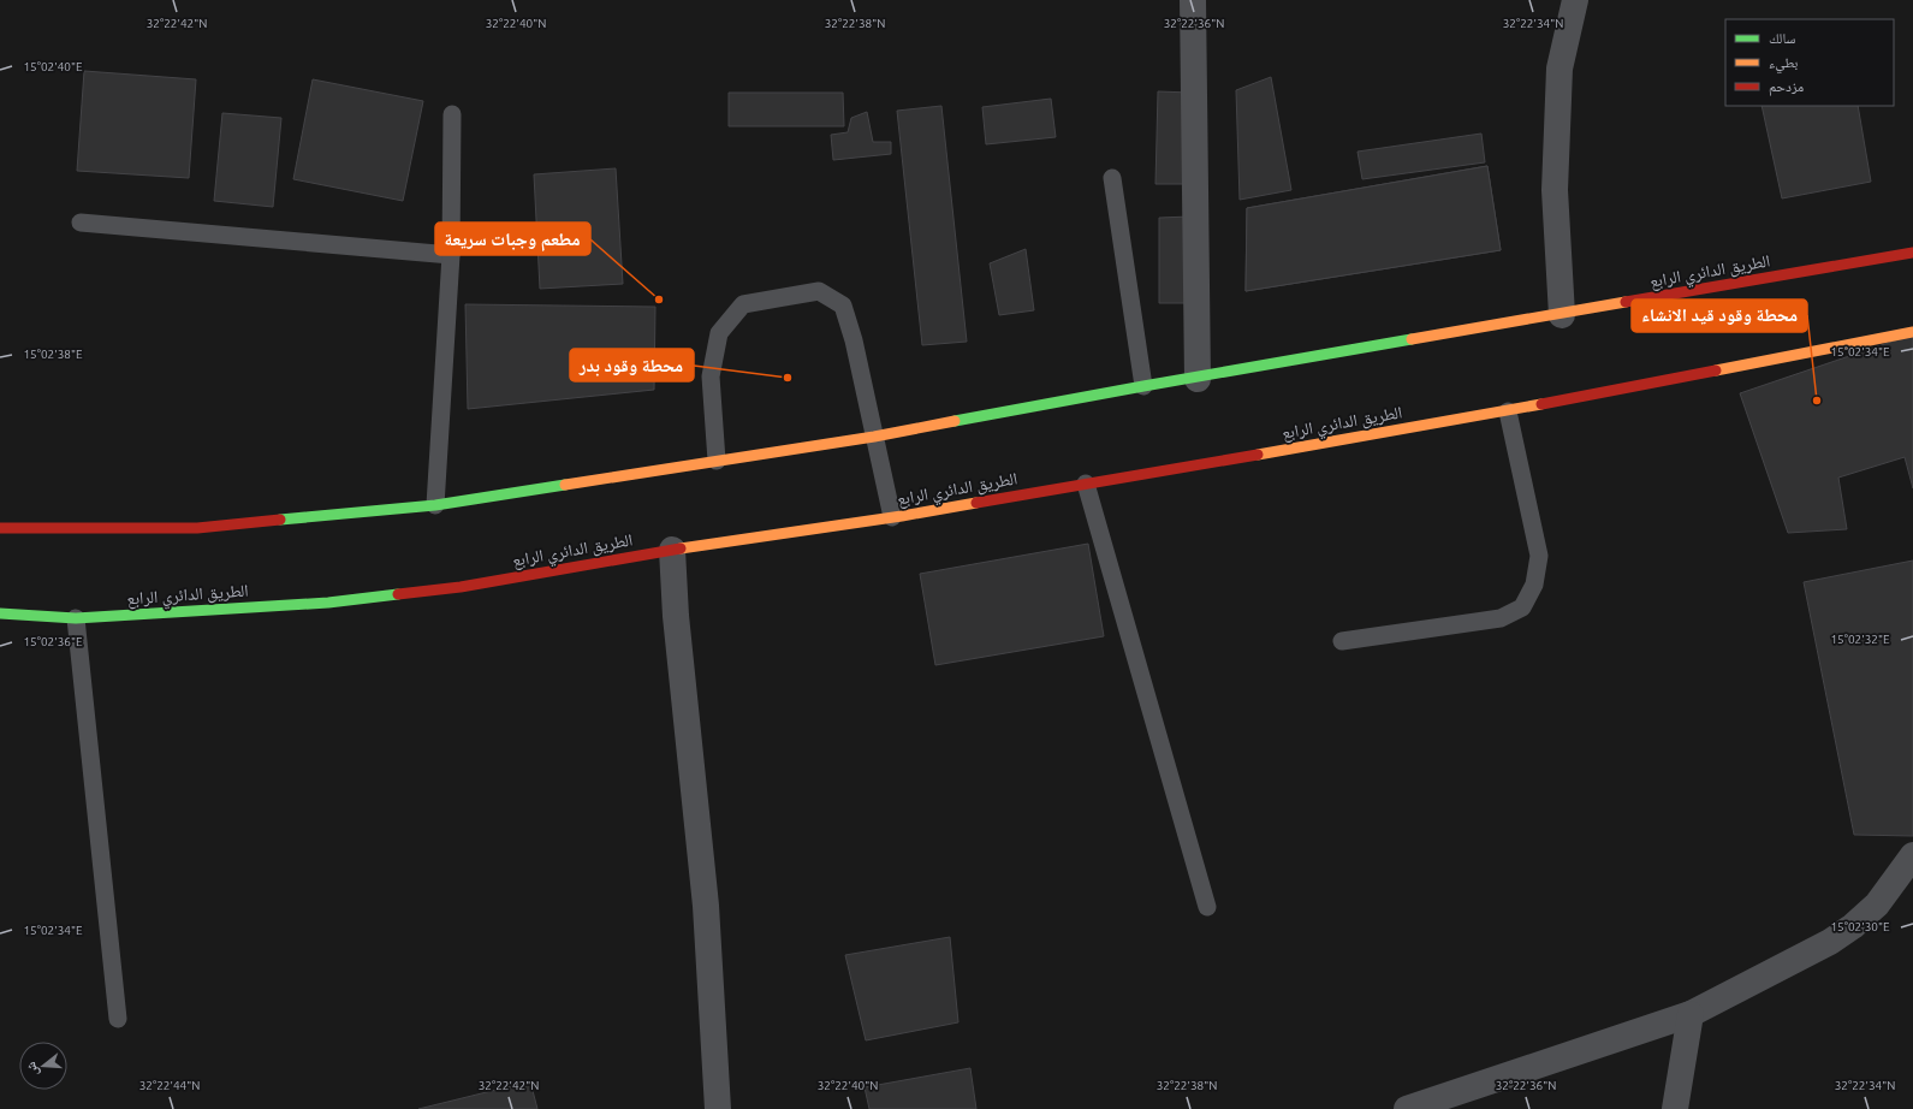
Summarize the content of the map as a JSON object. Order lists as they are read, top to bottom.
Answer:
{
  "streets": {
    "main road": ["الطريق الدائري الرابع"]
  },
  "places": ["مطعم وجبات سريعة", "محطة وقود بدر", "محطة وقود قيد الانشاء"],
  "legend": ["سالك", "بطيء", "مزدحم"],
  "north": "left",
  "coordinates": [
    "32°22'42\"N",
    "32°22'40\"N",
    "32°22'38\"N",
    "32°22'36\"N",
    "32°22'34\"N",
    "15°02'40\"E",
    "15°02'34\"E",
    "15°02'38\"E",
    "15°02'32\"E",
    "15°02'36\"E",
    "15°02'30\"E",
    "32°22'44\"N"
  ]
}
